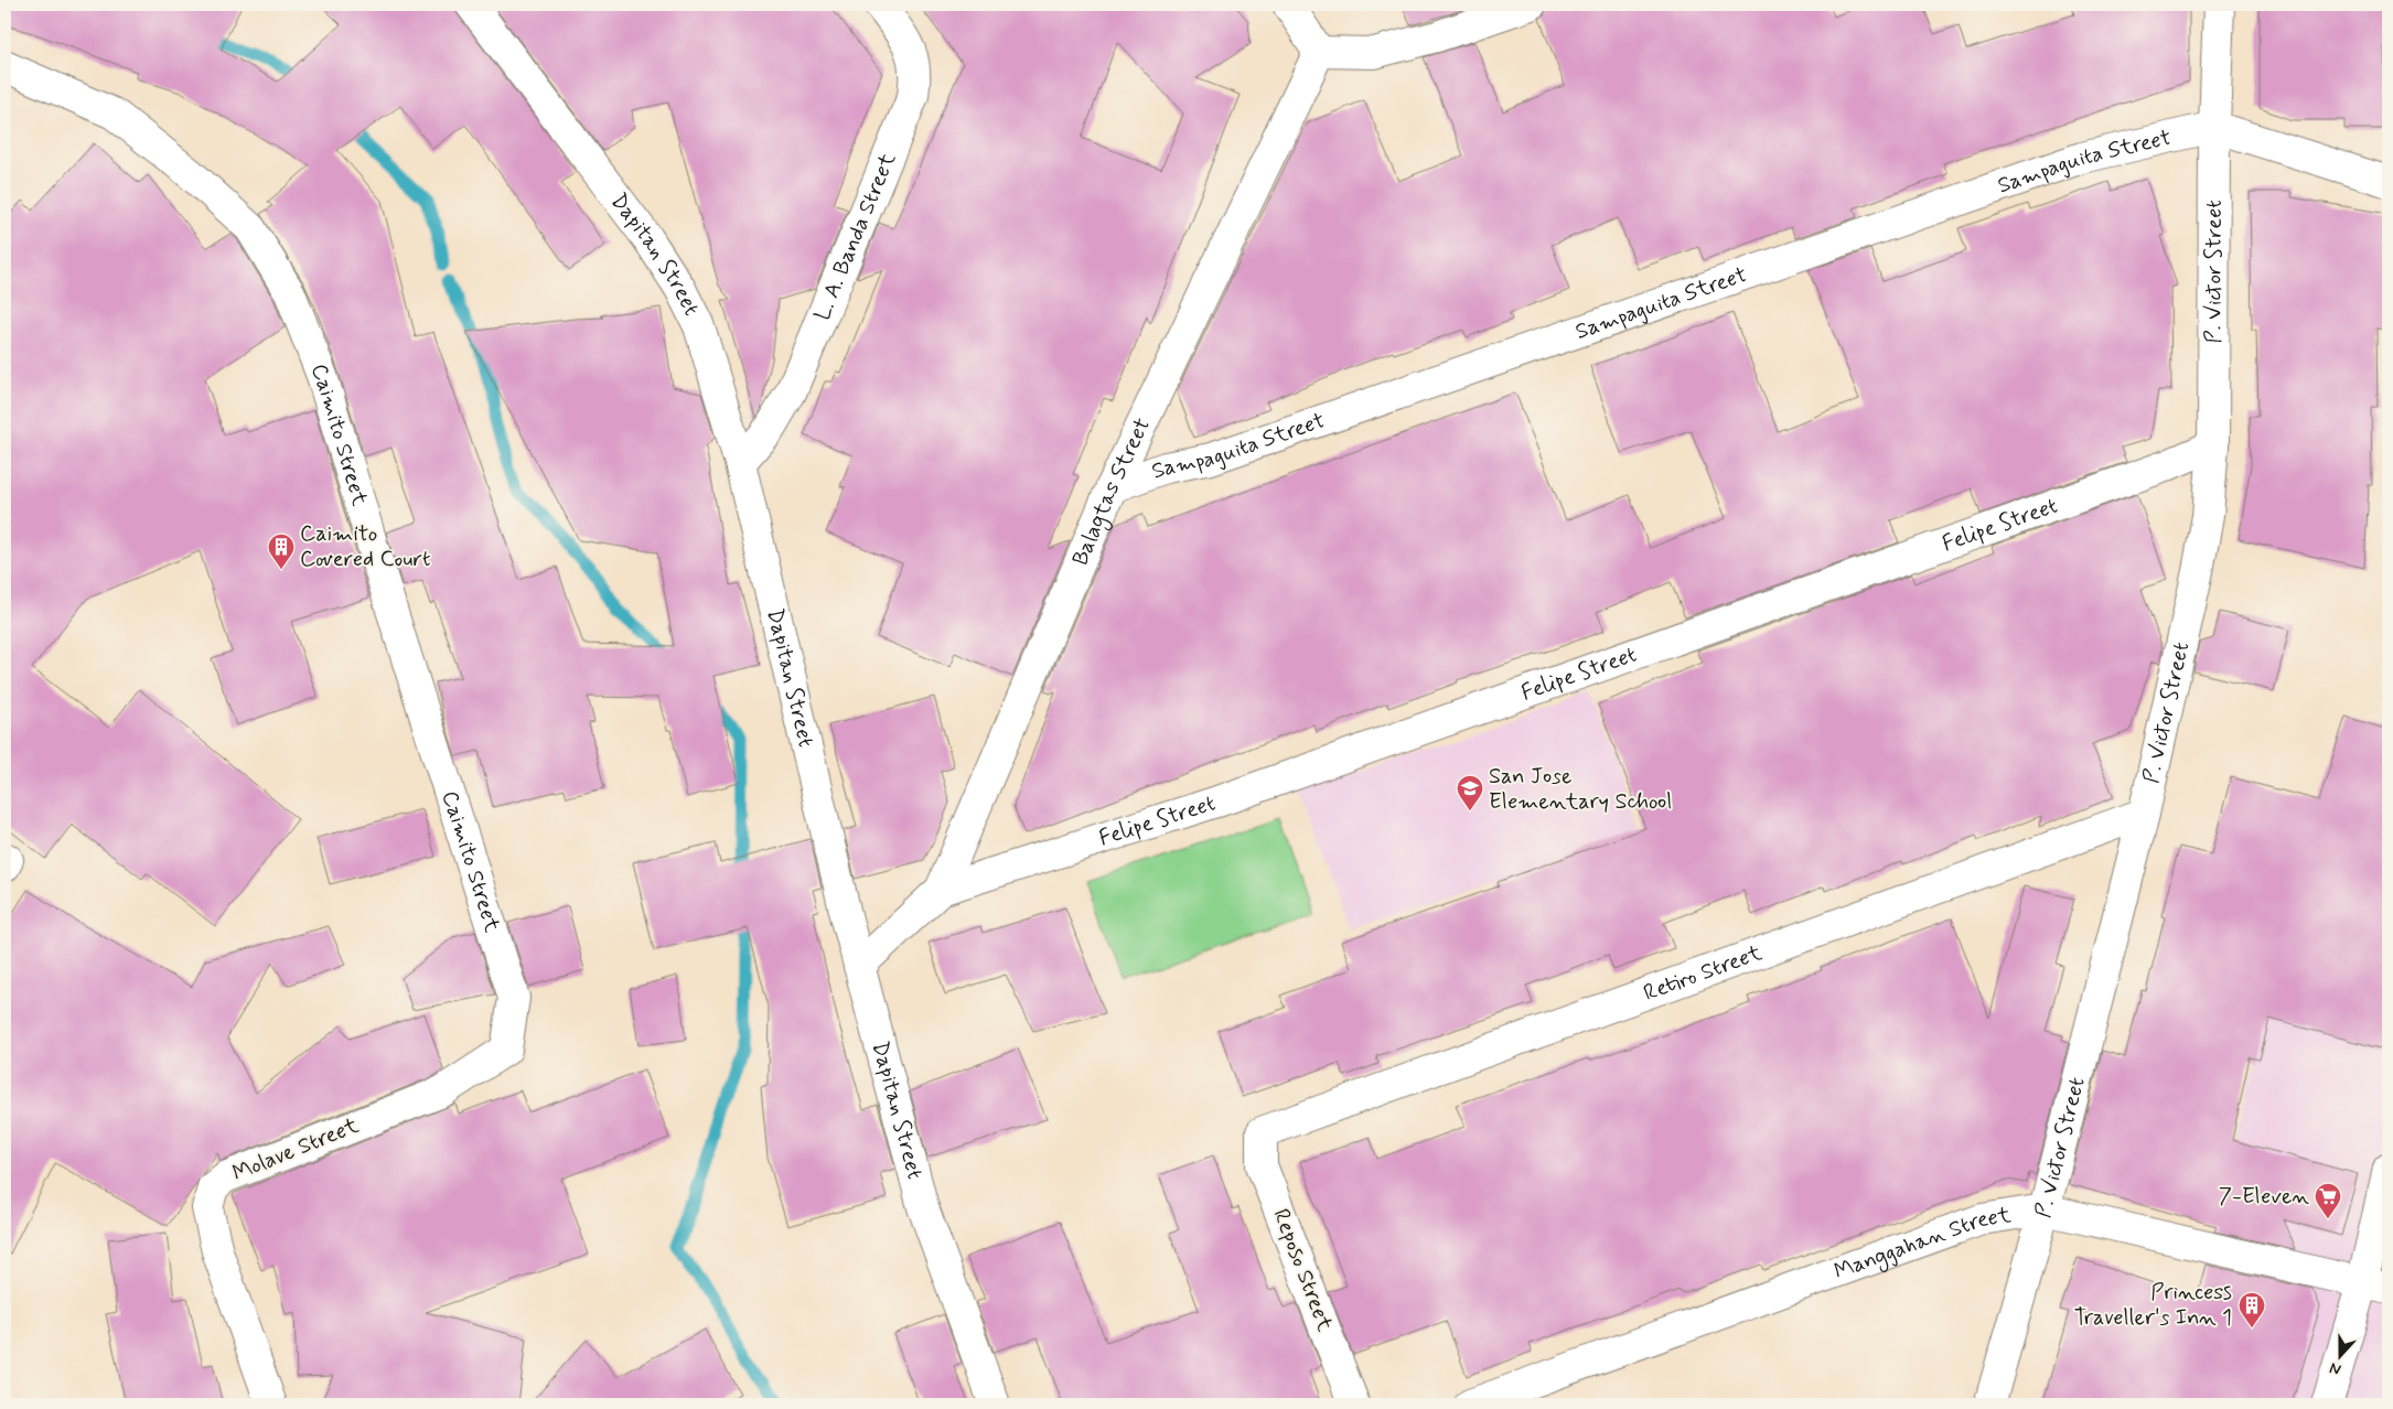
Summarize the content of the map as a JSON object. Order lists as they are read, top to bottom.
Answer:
{
  "streets": {
    "street": [
      "Sampaguita Street",
      "L. A. Banda Street",
      "Dapitan Street",
      "P. Victor Street",
      "Caimito Street",
      "Balagtas Street",
      "Felipe Street",
      "Retiro Street",
      "Molave Street",
      "Manggahan Street",
      "Reposo Street"
    ]
  },
  "crossings": [
    ["Sampaguita Street", "P. Victor Street"],
    ["Sampaguita Street", "Balagtas Street"],
    ["L. A. Banda Street", "Dapitan Street"],
    ["Dapitan Street", "Balagtas Street"],
    ["P. Victor Street", "Felipe Street"],
    ["P. Victor Street", "Retiro Street"],
    ["P. Victor Street", "Manggahan Street"],
    ["Caimito Street", "Molave Street"],
    ["Balagtas Street", "Felipe Street"],
    ["Retiro Street", "Reposo Street"]
  ],
  "places": {
    "building": ["Caimito Covered Court", "Princess Traveller's Inn 1"],
    "school or university": ["San Jose Elementary School"],
    "supermarket": ["7-Eleven"]
  },
  "north": "bottom"
}
